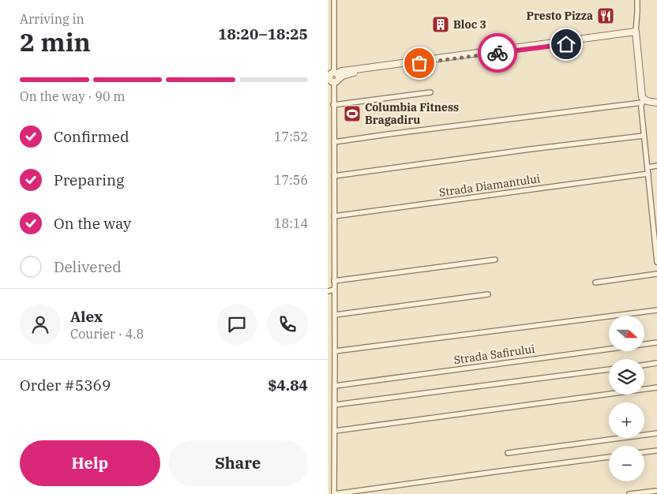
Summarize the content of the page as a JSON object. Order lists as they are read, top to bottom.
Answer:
{
  "streets": {
    "street": ["Strada Diamantului", "Strada Safirului"]
  },
  "places": {
    "restaurant": ["Presto Pizza"],
    "building": ["Bloc 3"],
    "sports": ["Columbia Fitness Bragadiru"]
  },
  "north": "right",
  "page": {
    "heading": ["2 min", "Arriving in", "18:20–18:25"],
    "panel": [
      "Alex",
      "Courier · 4.8",
      "Order #5369",
      "$4.84"
    ],
    "bar": "On the way · 90 m",
    "list": [
      ["Confirmed", "17:52"],
      ["Preparing", "17:56"],
      ["On the way", "18:14"],
      "Delivered"
    ],
    "map_buttons": ["+", "−"],
    "buttons": ["Help", "Share"]
  }
}
